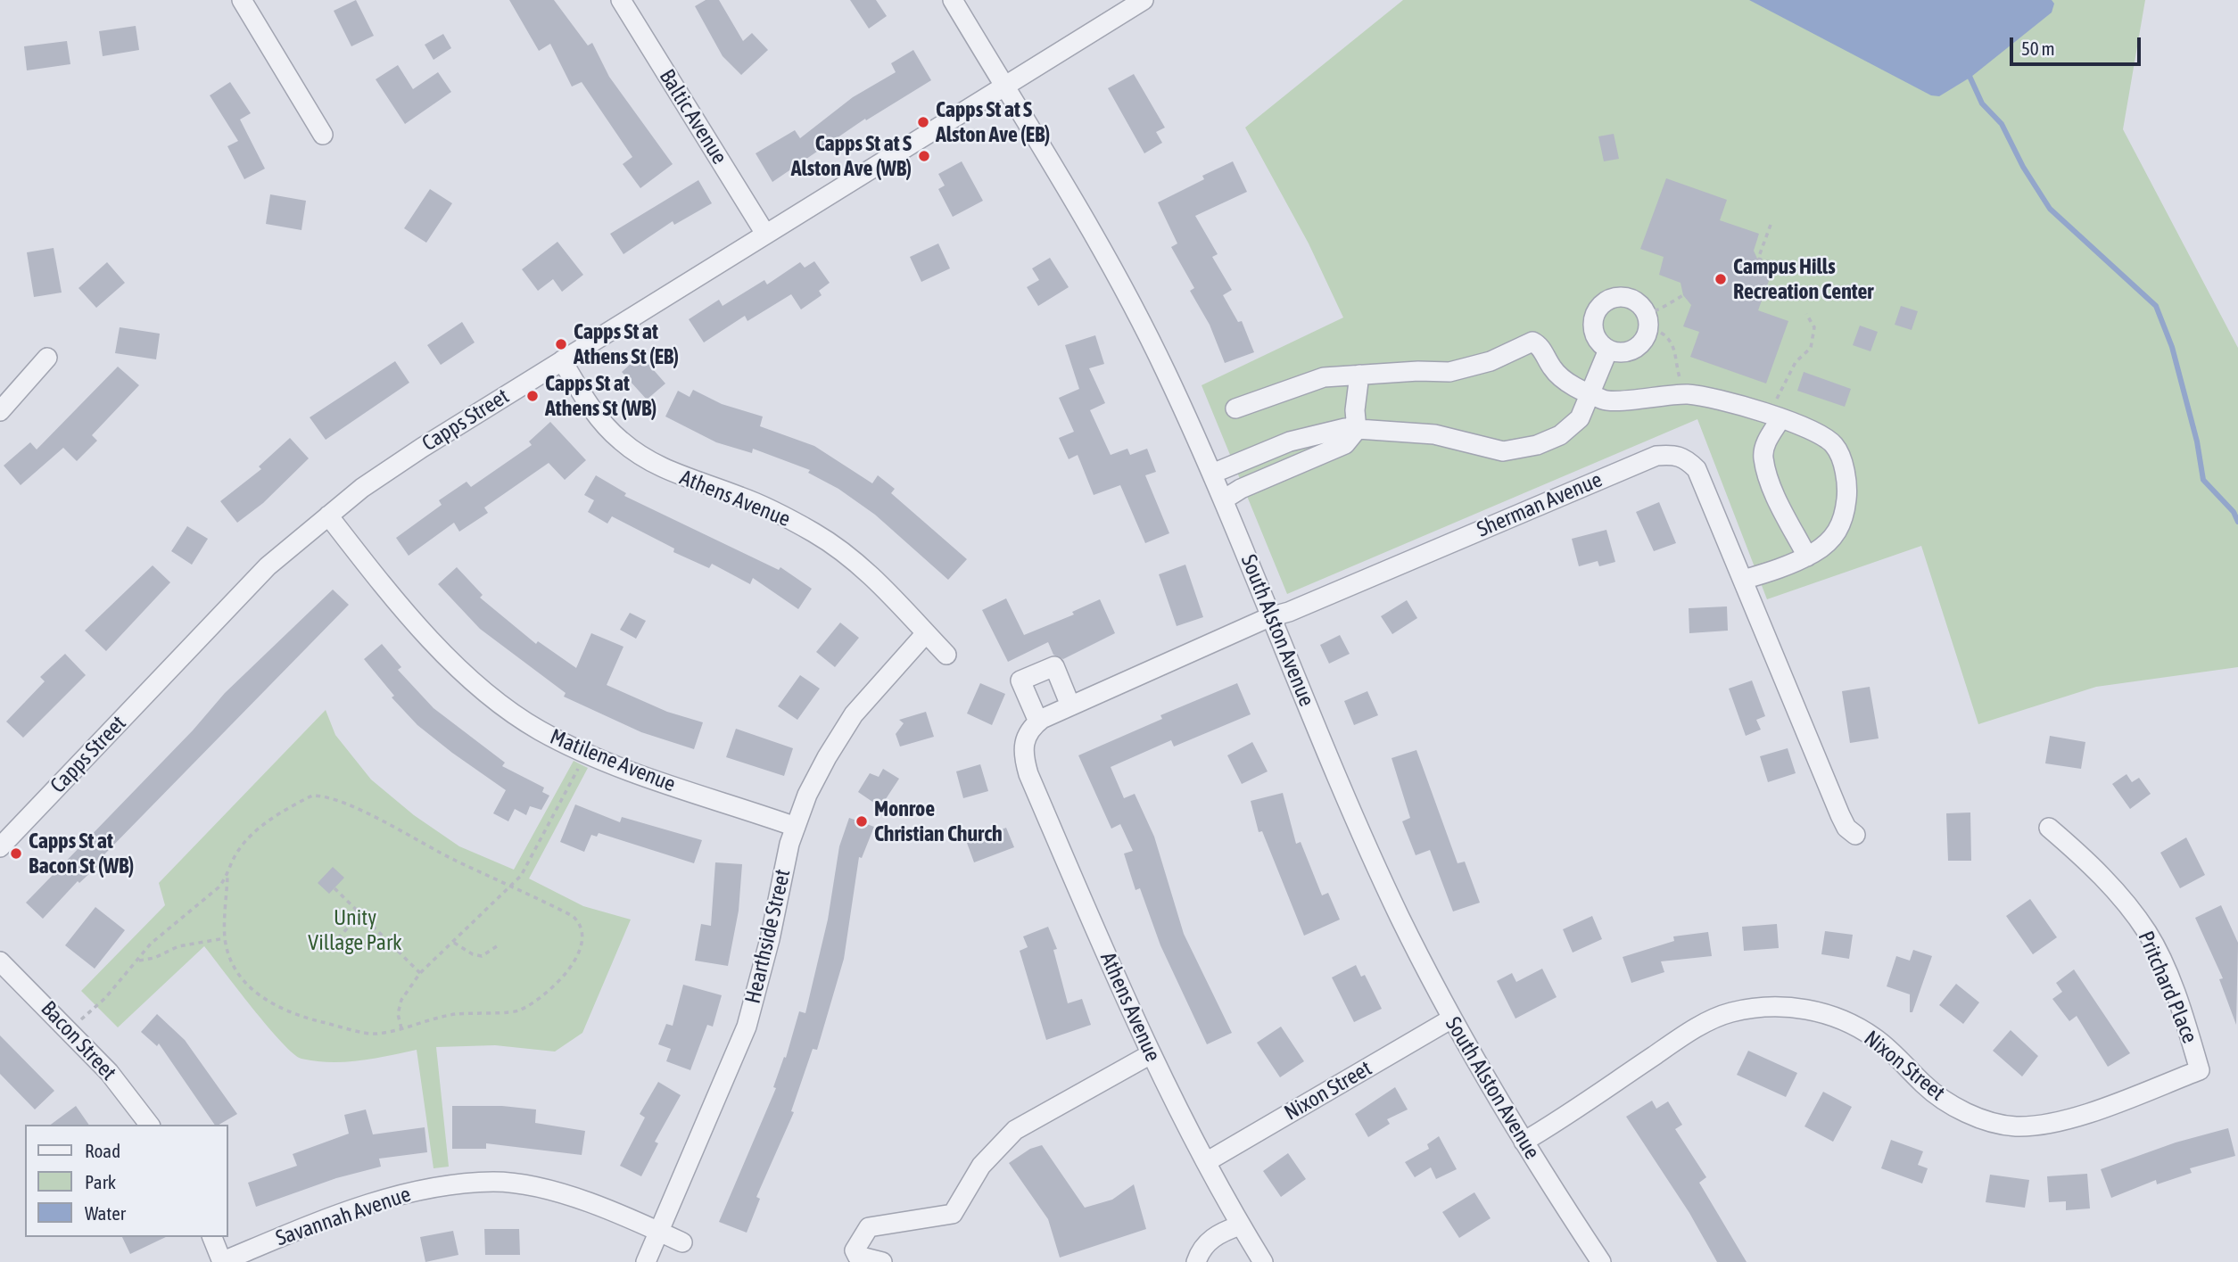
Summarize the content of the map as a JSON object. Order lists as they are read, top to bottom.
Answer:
{
  "streets": {
    "street": [
      "Baltic Avenue",
      "Capps Street",
      "Athens Avenue",
      "Sherman Avenue",
      "South Alston Avenue",
      "Matilene Avenue",
      "Hearthside Street",
      "Pritchard Place",
      "Bacon Street",
      "Nixon Street",
      "Savannah Avenue"
    ]
  },
  "crossings": [
    ["Baltic Avenue", "Capps Street"],
    ["Capps Street", "Athens Avenue"],
    ["Capps Street", "South Alston Avenue"],
    ["Capps Street", "Matilene Avenue"],
    ["Athens Avenue", "Sherman Avenue"],
    ["Athens Avenue", "Hearthside Street"],
    ["Athens Avenue", "Nixon Street"],
    ["Sherman Avenue", "South Alston Avenue"],
    ["South Alston Avenue", "Nixon Street"],
    ["Matilene Avenue", "Hearthside Street"],
    ["Hearthside Street", "Savannah Avenue"],
    ["Pritchard Place", "Nixon Street"]
  ],
  "parks": ["Unity Village Park"],
  "places": [
    "Capps St at S Alston Ave (EB)",
    "Capps St at S Alston Ave (WB)",
    "Campus Hills Recreation Center",
    "Capps St at Athens St (EB)",
    "Capps St at Athens St (WB)",
    "Monroe Christian Church",
    "Capps St at Bacon St (WB)"
  ],
  "legend": ["Road", "Park", "Water"],
  "scale_bar": "50 m"
}
